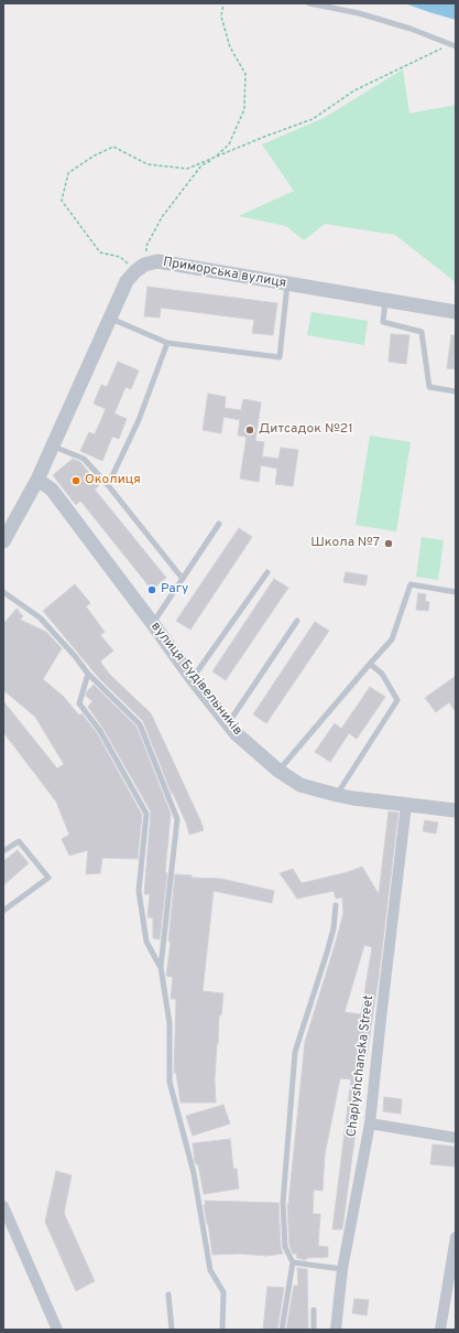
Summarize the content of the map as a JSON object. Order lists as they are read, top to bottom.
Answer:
{
  "streets": {
    "street": ["Приморська вулиця", "вулиця Будівельників", "Chaplyshchanska Street"]
  },
  "crossings": [
    ["вулиця Будівельників", "Chaplyshchanska Street"]
  ],
  "places": [
    "Дитсадок №21",
    "Околиця",
    "Школа №7",
    "Рагу"
  ]
}
